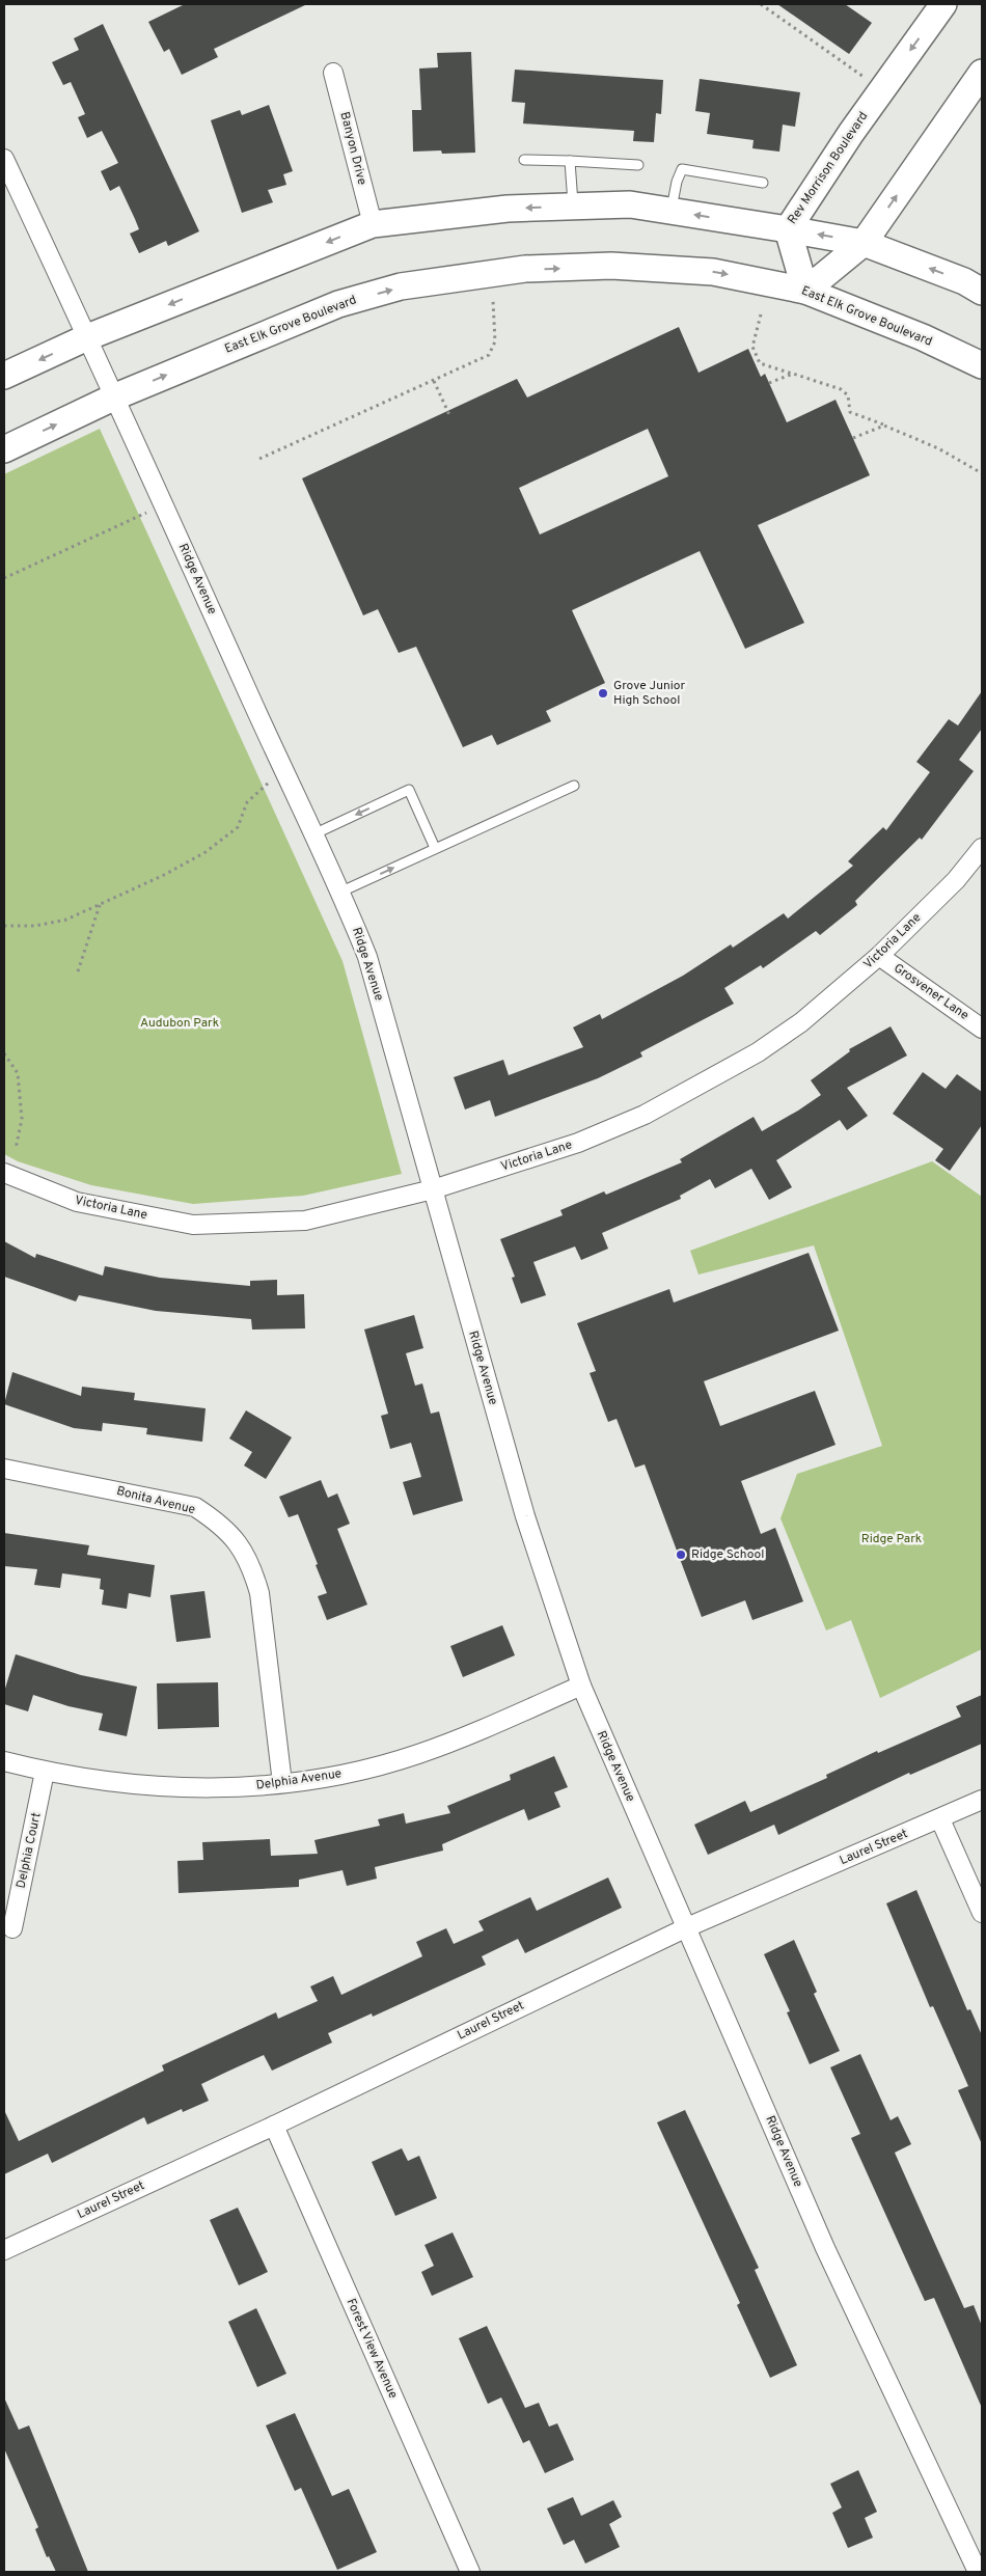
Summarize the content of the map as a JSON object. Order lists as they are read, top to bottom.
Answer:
{
  "streets": {
    "street": [
      "Banyon Drive",
      "Rev Morrison Boulevard",
      "East Elk Grove Boulevard",
      "Ridge Avenue",
      "Victoria Lane",
      "Grosvener Lane",
      "Bonita Avenue",
      "Delphia Avenue",
      "Laurel Street",
      "Delphia Court",
      "Forest View Avenue"
    ]
  },
  "crossings": [
    ["Rev Morrison Boulevard", "East Elk Grove Boulevard"],
    ["East Elk Grove Boulevard", "Ridge Avenue"],
    ["Ridge Avenue", "Victoria Lane"],
    ["Ridge Avenue", "Delphia Avenue"],
    ["Ridge Avenue", "Laurel Street"],
    ["Victoria Lane", "Grosvener Lane"],
    ["Bonita Avenue", "Delphia Avenue"],
    ["Delphia Avenue", "Delphia Court"],
    ["Laurel Street", "Forest View Avenue"]
  ],
  "parks": ["Audubon Park", "Ridge Park"],
  "places": ["Grove Junior High School", "Ridge School"]
}
